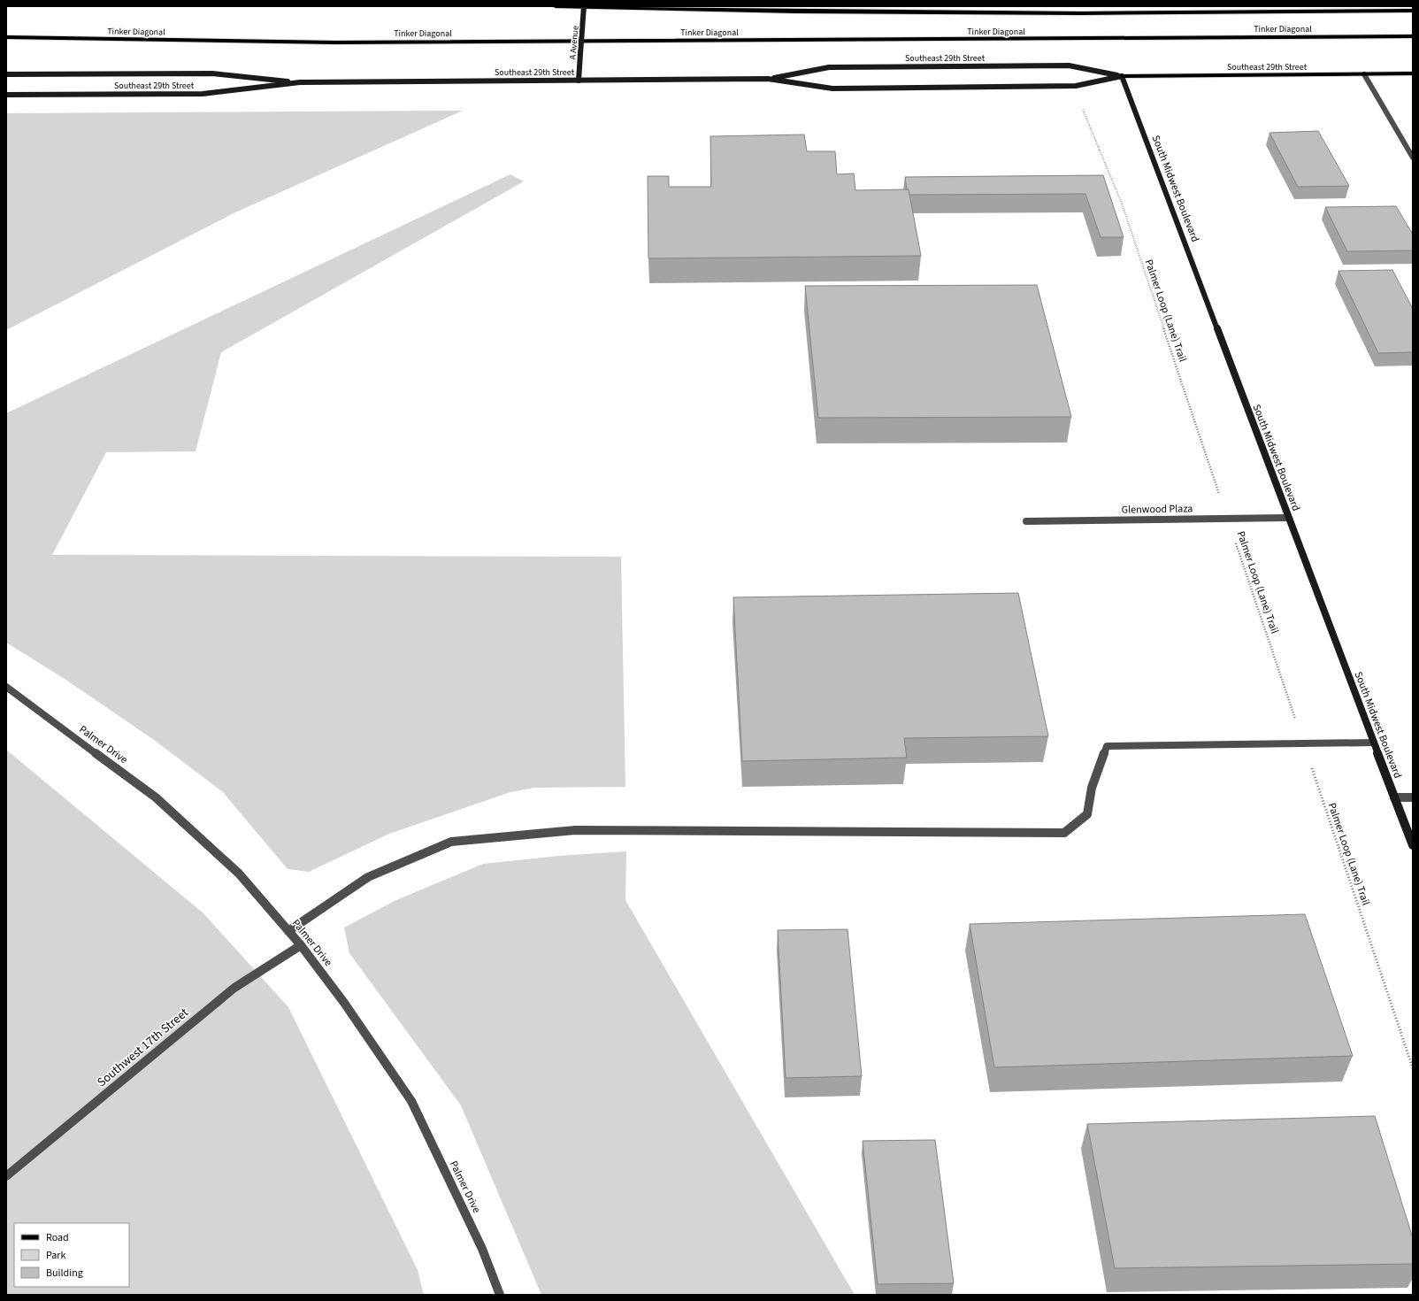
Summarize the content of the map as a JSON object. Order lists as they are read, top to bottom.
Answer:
{
  "streets": {
    "highway": ["Tinker Diagonal"],
    "main road": ["A Avenue", "Southeast 29th Street", "South Midwest Boulevard"],
    "street": ["Glenwood Plaza", "Palmer Drive", "Southwest 17th Street"],
    "path": ["Palmer Loop (Lane) Trail"]
  },
  "crossings": [
    ["A Avenue", "Southeast 29th Street"],
    ["Southeast 29th Street", "South Midwest Boulevard"],
    ["South Midwest Boulevard", "Glenwood Plaza"],
    ["Palmer Loop (Lane) Trail", "Glenwood Plaza"],
    ["Palmer Drive", "Southwest 17th Street"]
  ],
  "legend": ["Road", "Park", "Building"]
}
